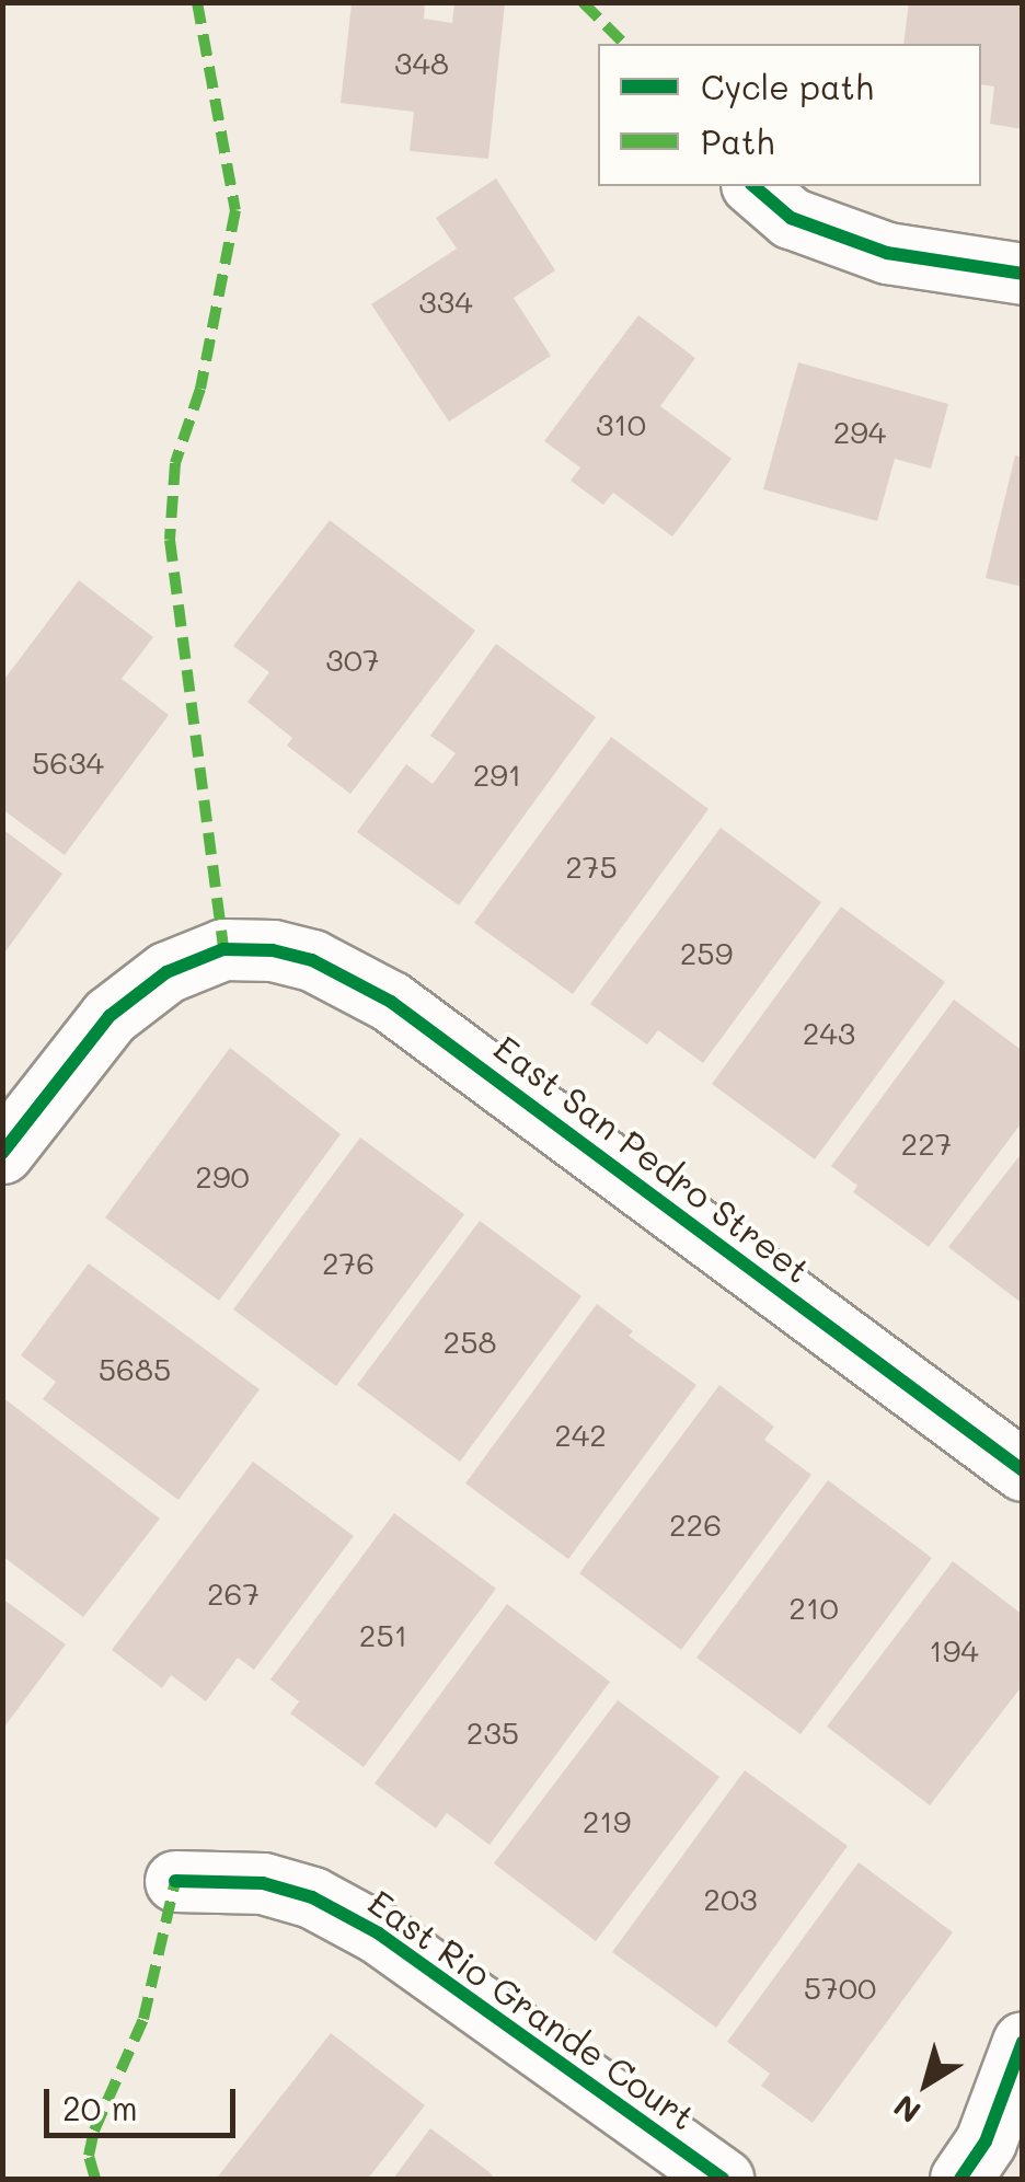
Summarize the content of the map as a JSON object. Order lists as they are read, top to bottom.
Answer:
{
  "streets": {
    "street": ["East San Pedro Street", "East Rio Grande Court"]
  },
  "house_numbers": [
    "348",
    "334",
    "310",
    "294",
    "307",
    "5634",
    "291",
    "275",
    "259",
    "243",
    "227",
    "290",
    "276",
    "258",
    "5685",
    "242",
    "226",
    "267",
    "210",
    "251",
    "194",
    "235",
    "219",
    "203",
    "5700"
  ],
  "legend": ["Cycle path", "Path"],
  "scale_bar": "20 m",
  "north": "bottom left"
}
